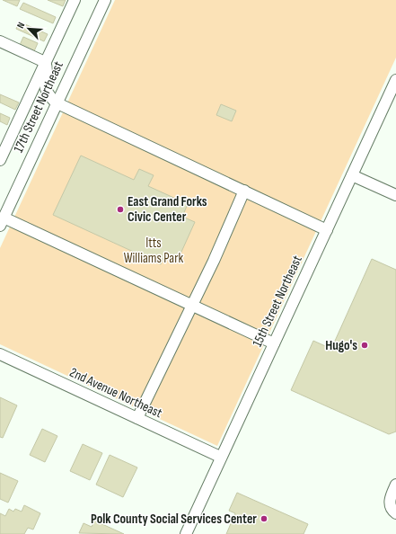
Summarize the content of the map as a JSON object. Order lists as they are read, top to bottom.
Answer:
{
  "streets": {
    "street": ["17th Street Northeast", "15th Street Northeast", "2nd Avenue Northeast"]
  },
  "crossings": [
    ["15th Street Northeast", "2nd Avenue Northeast"]
  ],
  "parks": ["Itts Williams Park"],
  "places": ["East Grand Forks Civic Center", "Hugo's", "Polk County Social Services Center"],
  "north": "top left"
}
